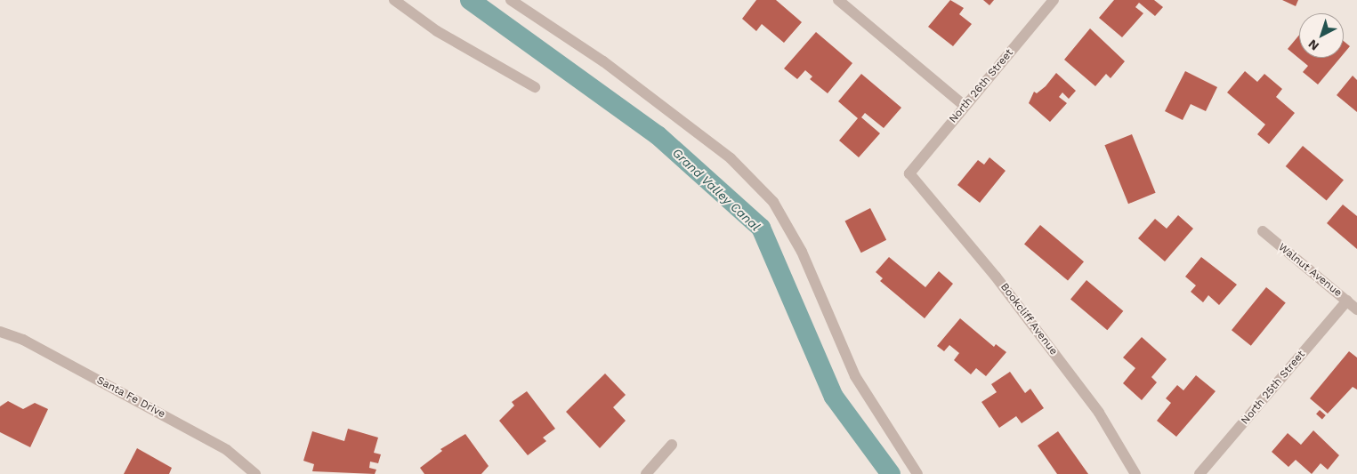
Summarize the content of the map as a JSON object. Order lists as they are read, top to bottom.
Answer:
{
  "streets": {
    "street": [
      "North 26th Street",
      "Walnut Avenue",
      "Bookcliff Avenue",
      "North 25th Street",
      "Santa Fe Drive"
    ]
  },
  "crossings": [
    ["North 26th Street", "Bookcliff Avenue"],
    ["Walnut Avenue", "North 25th Street"]
  ],
  "water": ["Grand Valley Canal"],
  "north": "bottom left"
}
